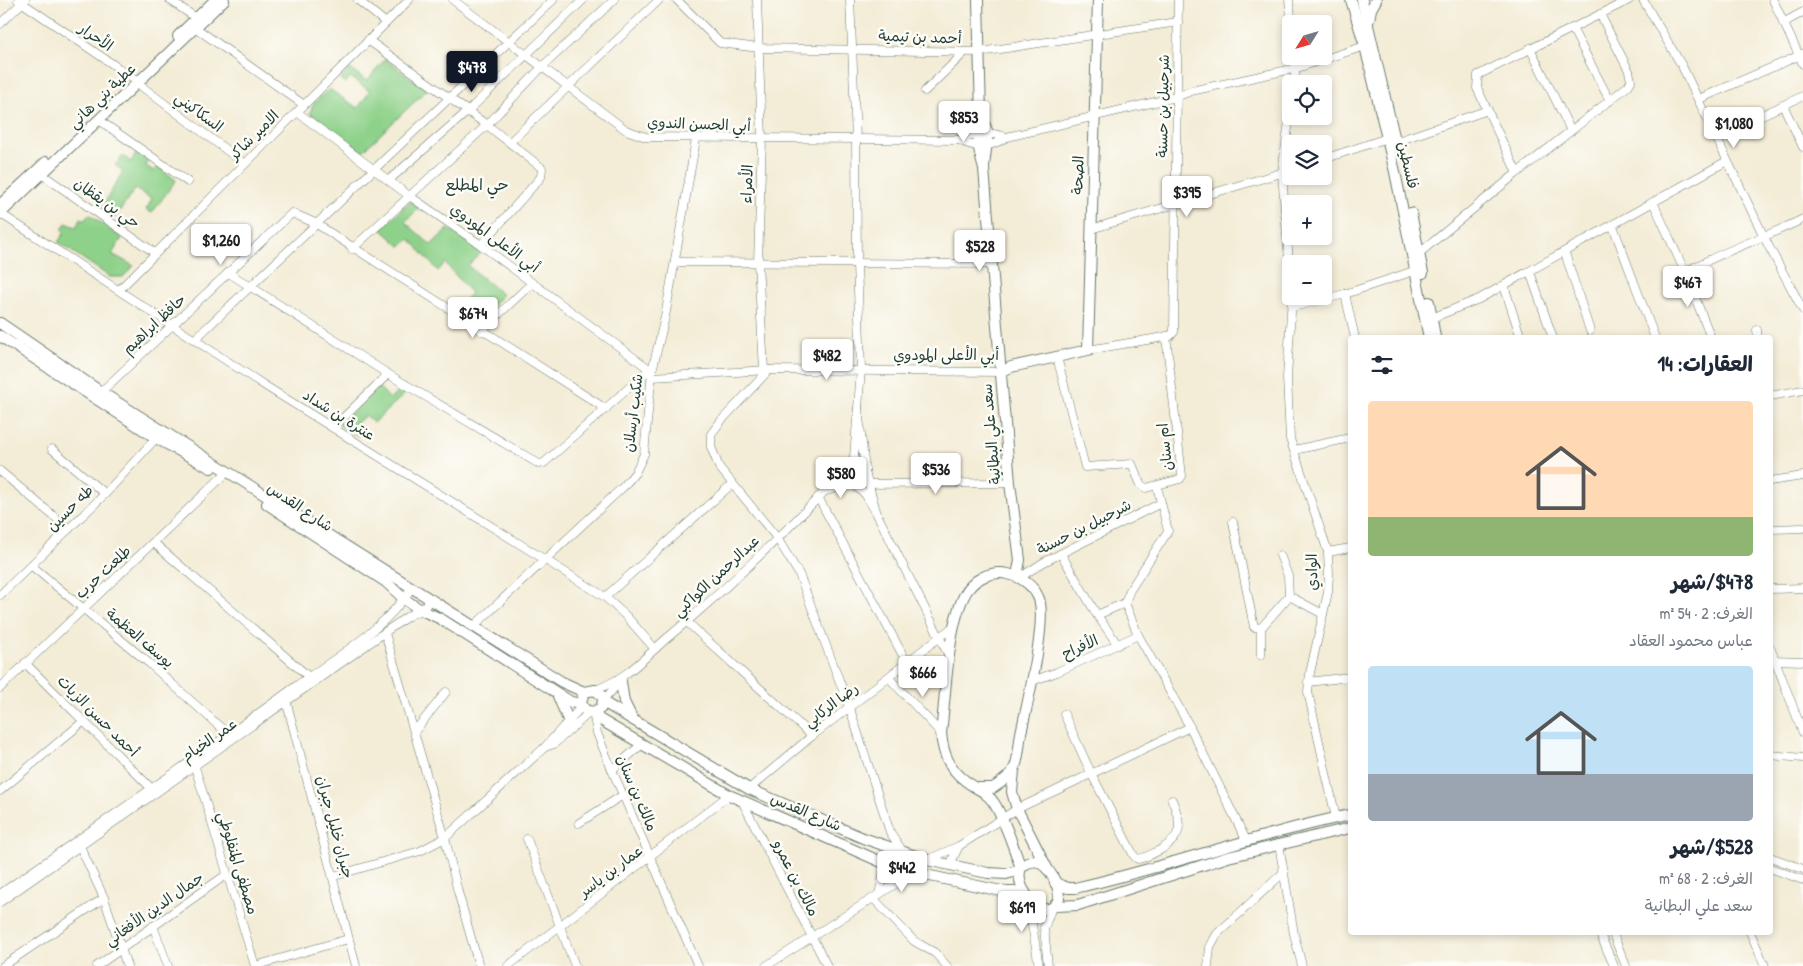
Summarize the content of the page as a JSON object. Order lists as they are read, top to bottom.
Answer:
{
  "streets": {
    "main road": [
      "عطية بني هاني",
      "فلسطين",
      "الصحة",
      "أبي الأعلى المودوي",
      "سعد علي البطانية",
      "شارع القدس"
    ],
    "street": [
      "الأحرار",
      "أحمد بن تيمية",
      "شرحبيل بن حسنة",
      "السكاكيني",
      "أبي الحسن الندوي",
      "الامير شاكر",
      "الأمراء",
      "حي بن يقظان",
      "حافظ ابراهيم",
      "شكيب أرسلان",
      "عنترة بن شداد",
      "ام سنان",
      "طه حسين",
      "طلعت حرب",
      "الوادي",
      "عبدالرحمن الكواكبي",
      "يوسف العظمة",
      "الأفراح",
      "رضا الركابي",
      "أحمد حسن الزيات",
      "عمر الخيام",
      "مالك بن سنان",
      "جبران خليل جبران",
      "مصطفى المنفلوطي",
      "عمار بن ياسر",
      "مالك بن عمرو",
      "جمال الدين الأفغاني"
    ]
  },
  "crossings": [
    ["الأحرار", "عطية بني هاني"],
    ["الأحرار", "السكاكيني"],
    ["أحمد بن تيمية", "شرحبيل بن حسنة"],
    ["أحمد بن تيمية", "الصحة"],
    ["أحمد بن تيمية", "الأمراء"],
    ["أحمد بن تيمية", "سعد علي البطانية"],
    ["عطية بني هاني", "السكاكيني"],
    ["عطية بني هاني", "حي بن يقظان"],
    ["عطية بني هاني", "عنترة بن شداد"],
    ["شرحبيل بن حسنة", "أبي الحسن الندوي"],
    ["شرحبيل بن حسنة", "سعد علي البطانية"],
    ["شرحبيل بن حسنة", "ام سنان"],
    ["السكاكيني", "الامير شاكر"],
    ["أبي الحسن الندوي", "فلسطين"],
    ["أبي الحسن الندوي", "الصحة"],
    ["أبي الحسن الندوي", "الأمراء"],
    ["أبي الحسن الندوي", "شكيب أرسلان"],
    ["أبي الحسن الندوي", "سعد علي البطانية"],
    ["الامير شاكر", "حي بن يقظان"],
    ["الامير شاكر", "أبي الأعلى المودوي"],
    ["الامير شاكر", "عنترة بن شداد"],
    ["الصحة", "أبي الأعلى المودوي"],
    ["الأمراء", "أبي الأعلى المودوي"],
    ["أبي الأعلى المودوي", "شكيب أرسلان"],
    ["أبي الأعلى المودوي", "سعد علي البطانية"],
    ["أبي الأعلى المودوي", "ام سنان"],
    ["حافظ ابراهيم", "عنترة بن شداد"],
    ["شكيب أرسلان", "عنترة بن شداد"],
    ["عنترة بن شداد", "عبدالرحمن الكواكبي"],
    ["سعد علي البطانية", "عبدالرحمن الكواكبي"],
    ["شارع القدس", "طه حسين"],
    ["شارع القدس", "طلعت حرب"],
    ["شارع القدس", "عمر الخيام"],
    ["شارع القدس", "مالك بن سنان"],
    ["شارع القدس", "عمار بن ياسر"],
    ["شارع القدس", "مالك بن عمرو"],
    ["طه حسين", "يوسف العظمة"],
    ["طلعت حرب", "يوسف العظمة"],
    ["طلعت حرب", "أحمد حسن الزيات"],
    ["يوسف العظمة", "عمر الخيام"],
    ["أحمد حسن الزيات", "عمر الخيام"],
    ["عمر الخيام", "جبران خليل جبران"],
    ["عمر الخيام", "مصطفى المنفلوطي"],
    ["مالك بن سنان", "عمار بن ياسر"],
    ["مصطفى المنفلوطي", "جمال الدين الأفغاني"]
  ],
  "districts": ["حي المطلع"],
  "north": "bottom left",
  "page": {
    "map_buttons": ["+", "−"],
    "price": [
      "$478",
      "$853",
      "$1,080",
      "$395",
      "$1,260",
      "$528",
      "$467",
      "$674",
      "$482",
      "$536",
      "$580",
      "$666",
      "$442",
      "$619"
    ],
    "heading": "العقارات: 14",
    "list": [
      {
        "name": "$478/شهر",
        "note": "الغرف: 2 · 54 m² · عباس محمود العقاد"
      },
      {
        "name": "$528/شهر",
        "note": "الغرف: 2 · 68 m² · سعد علي البطانية"
      }
    ]
  }
}
